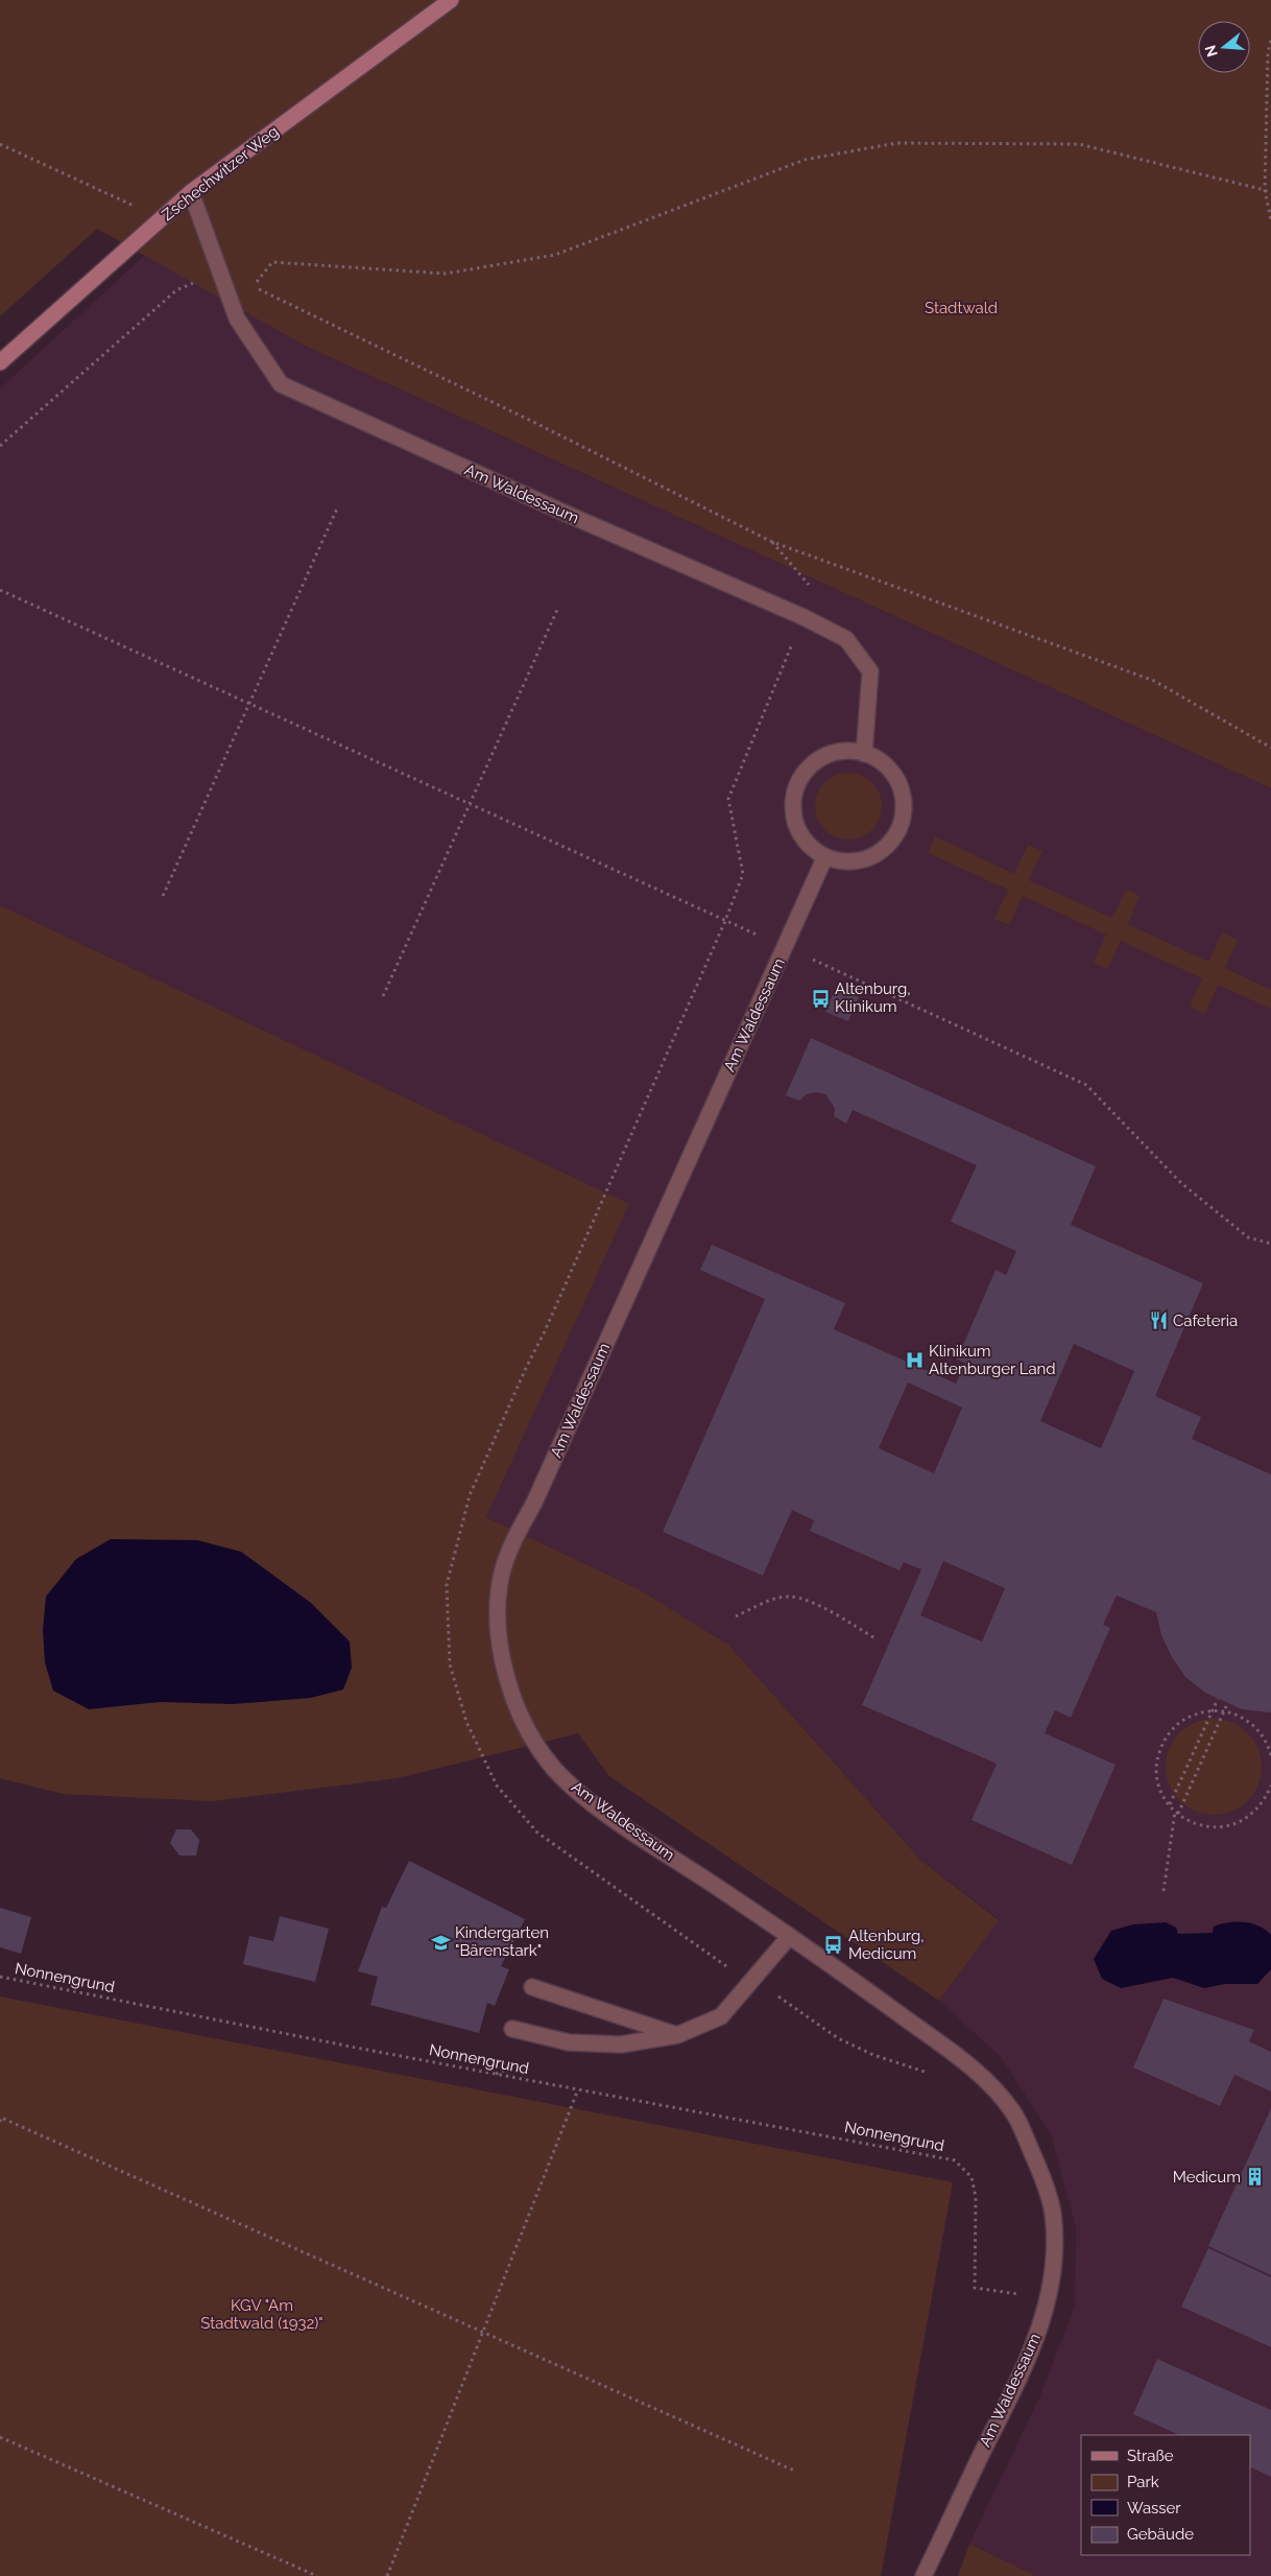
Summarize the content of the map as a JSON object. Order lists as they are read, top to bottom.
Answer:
{
  "streets": {
    "street": ["Zschechwitzer Weg", "Am Waldessaum"],
    "path": ["Nonnengrund"]
  },
  "crossings": [
    ["Zschechwitzer Weg", "Am Waldessaum"]
  ],
  "parks": ["Stadtwald", "KGV \"Am Stadtwald (1932)\""],
  "places": {
    "bus stop": ["Altenburg, Klinikum", "Altenburg, Medicum"],
    "restaurant": ["Cafeteria"],
    "hospital": ["Klinikum Altenburger Land"],
    "school or university": ["Kindergarten \"Bärenstark\""],
    "building": ["Medicum"]
  },
  "legend": [
    "Straße",
    "Park",
    "Wasser",
    "Gebäude"
  ],
  "north": "left"
}
